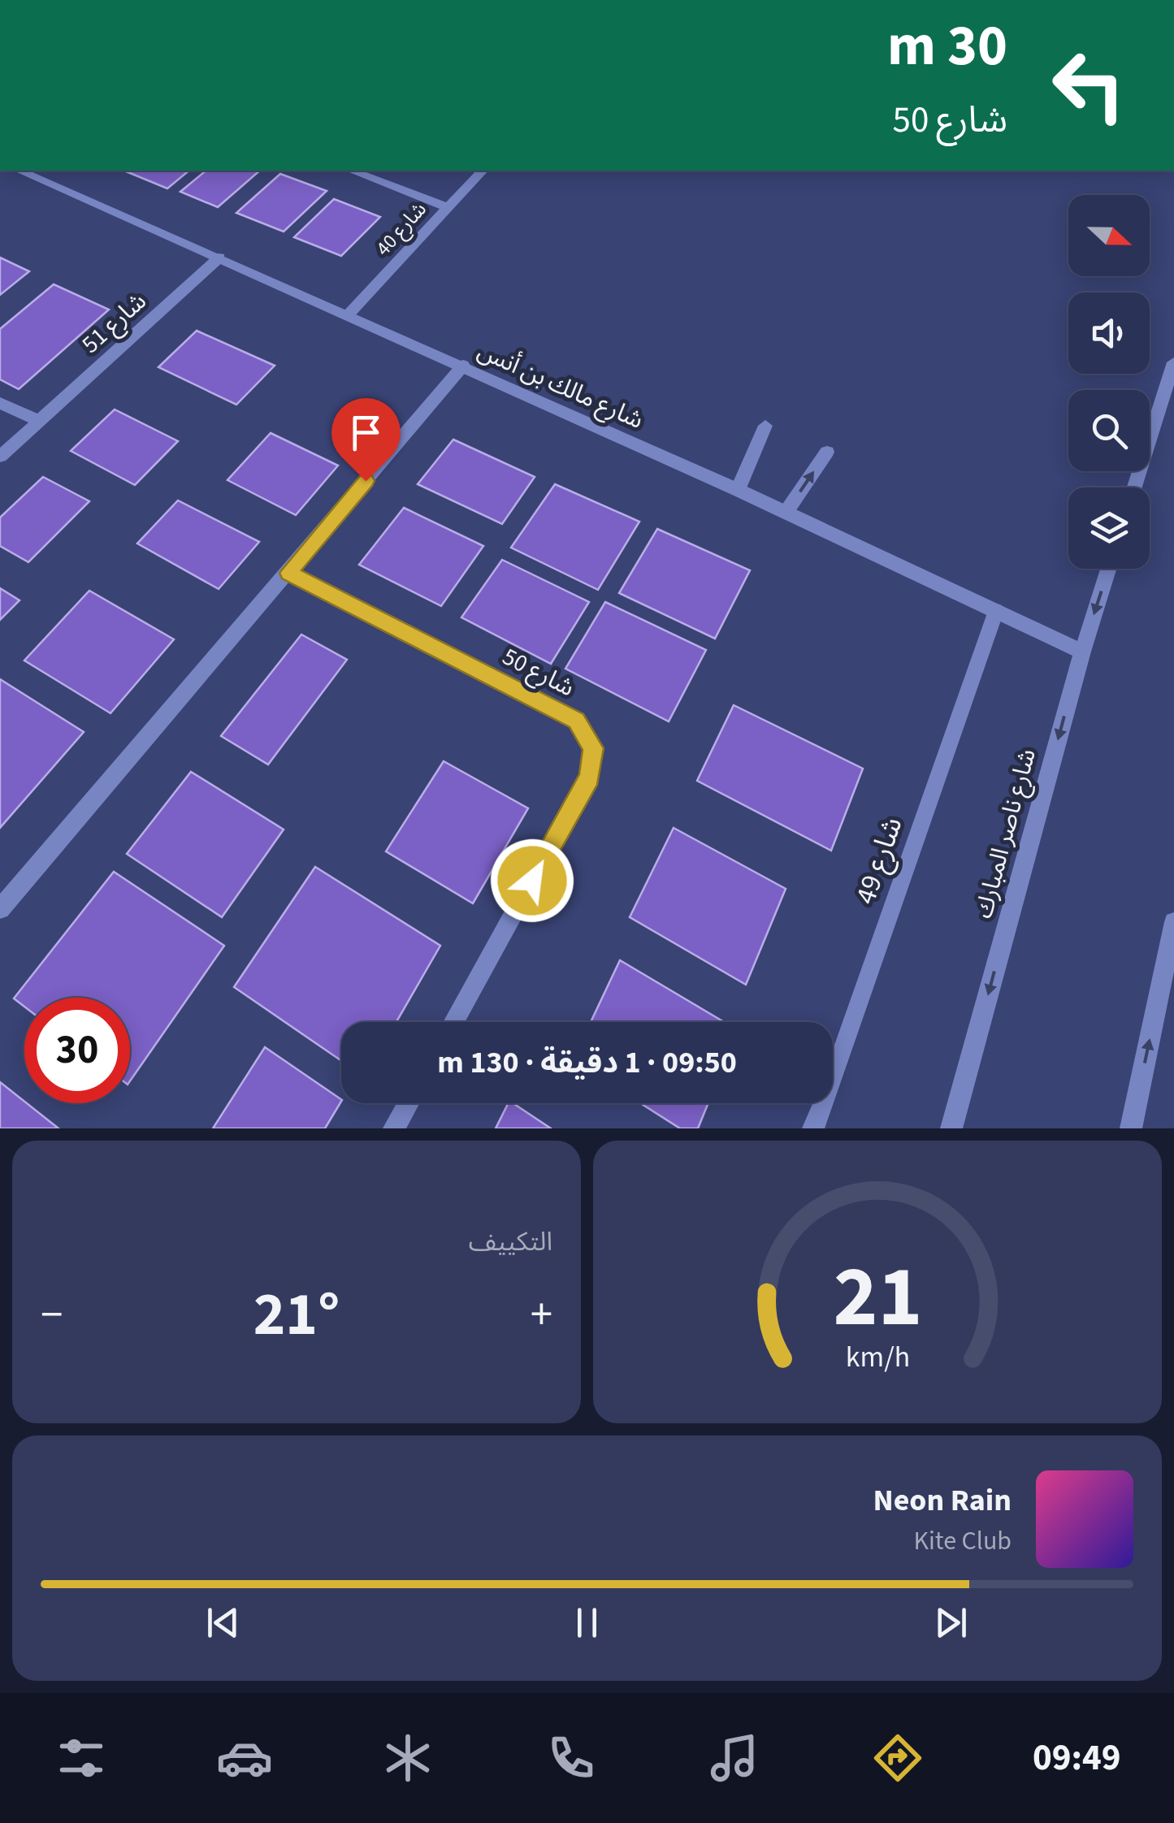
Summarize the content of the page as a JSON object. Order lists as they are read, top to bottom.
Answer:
{
  "streets": {
    "street": [
      "شارع 40",
      "شارع 51",
      "شارع مالك بن أنس",
      "شارع 50",
      "شارع ناصر المبارك",
      "شارع 49"
    ]
  },
  "crossings": [
    ["شارع 40", "شارع مالك بن أنس"],
    ["شارع 51", "شارع مالك بن أنس"],
    ["شارع مالك بن أنس", "شارع ناصر المبارك"],
    ["شارع مالك بن أنس", "شارع 49"]
  ],
  "one_way": ["شارع ناصر المبارك"],
  "north": "right",
  "page": {
    "turn": ["30 m", "شارع 50"],
    "limit": "30",
    "trip": "09:50 · 1 دقيقة · 130 m",
    "tile": "التكييف",
    "heat": ["−", "21°", "+"],
    "song": ["Neon Rain", "Kite Club"],
    "tabs": "09:49",
    "gauge": ["21", "km/h"]
  }
}
